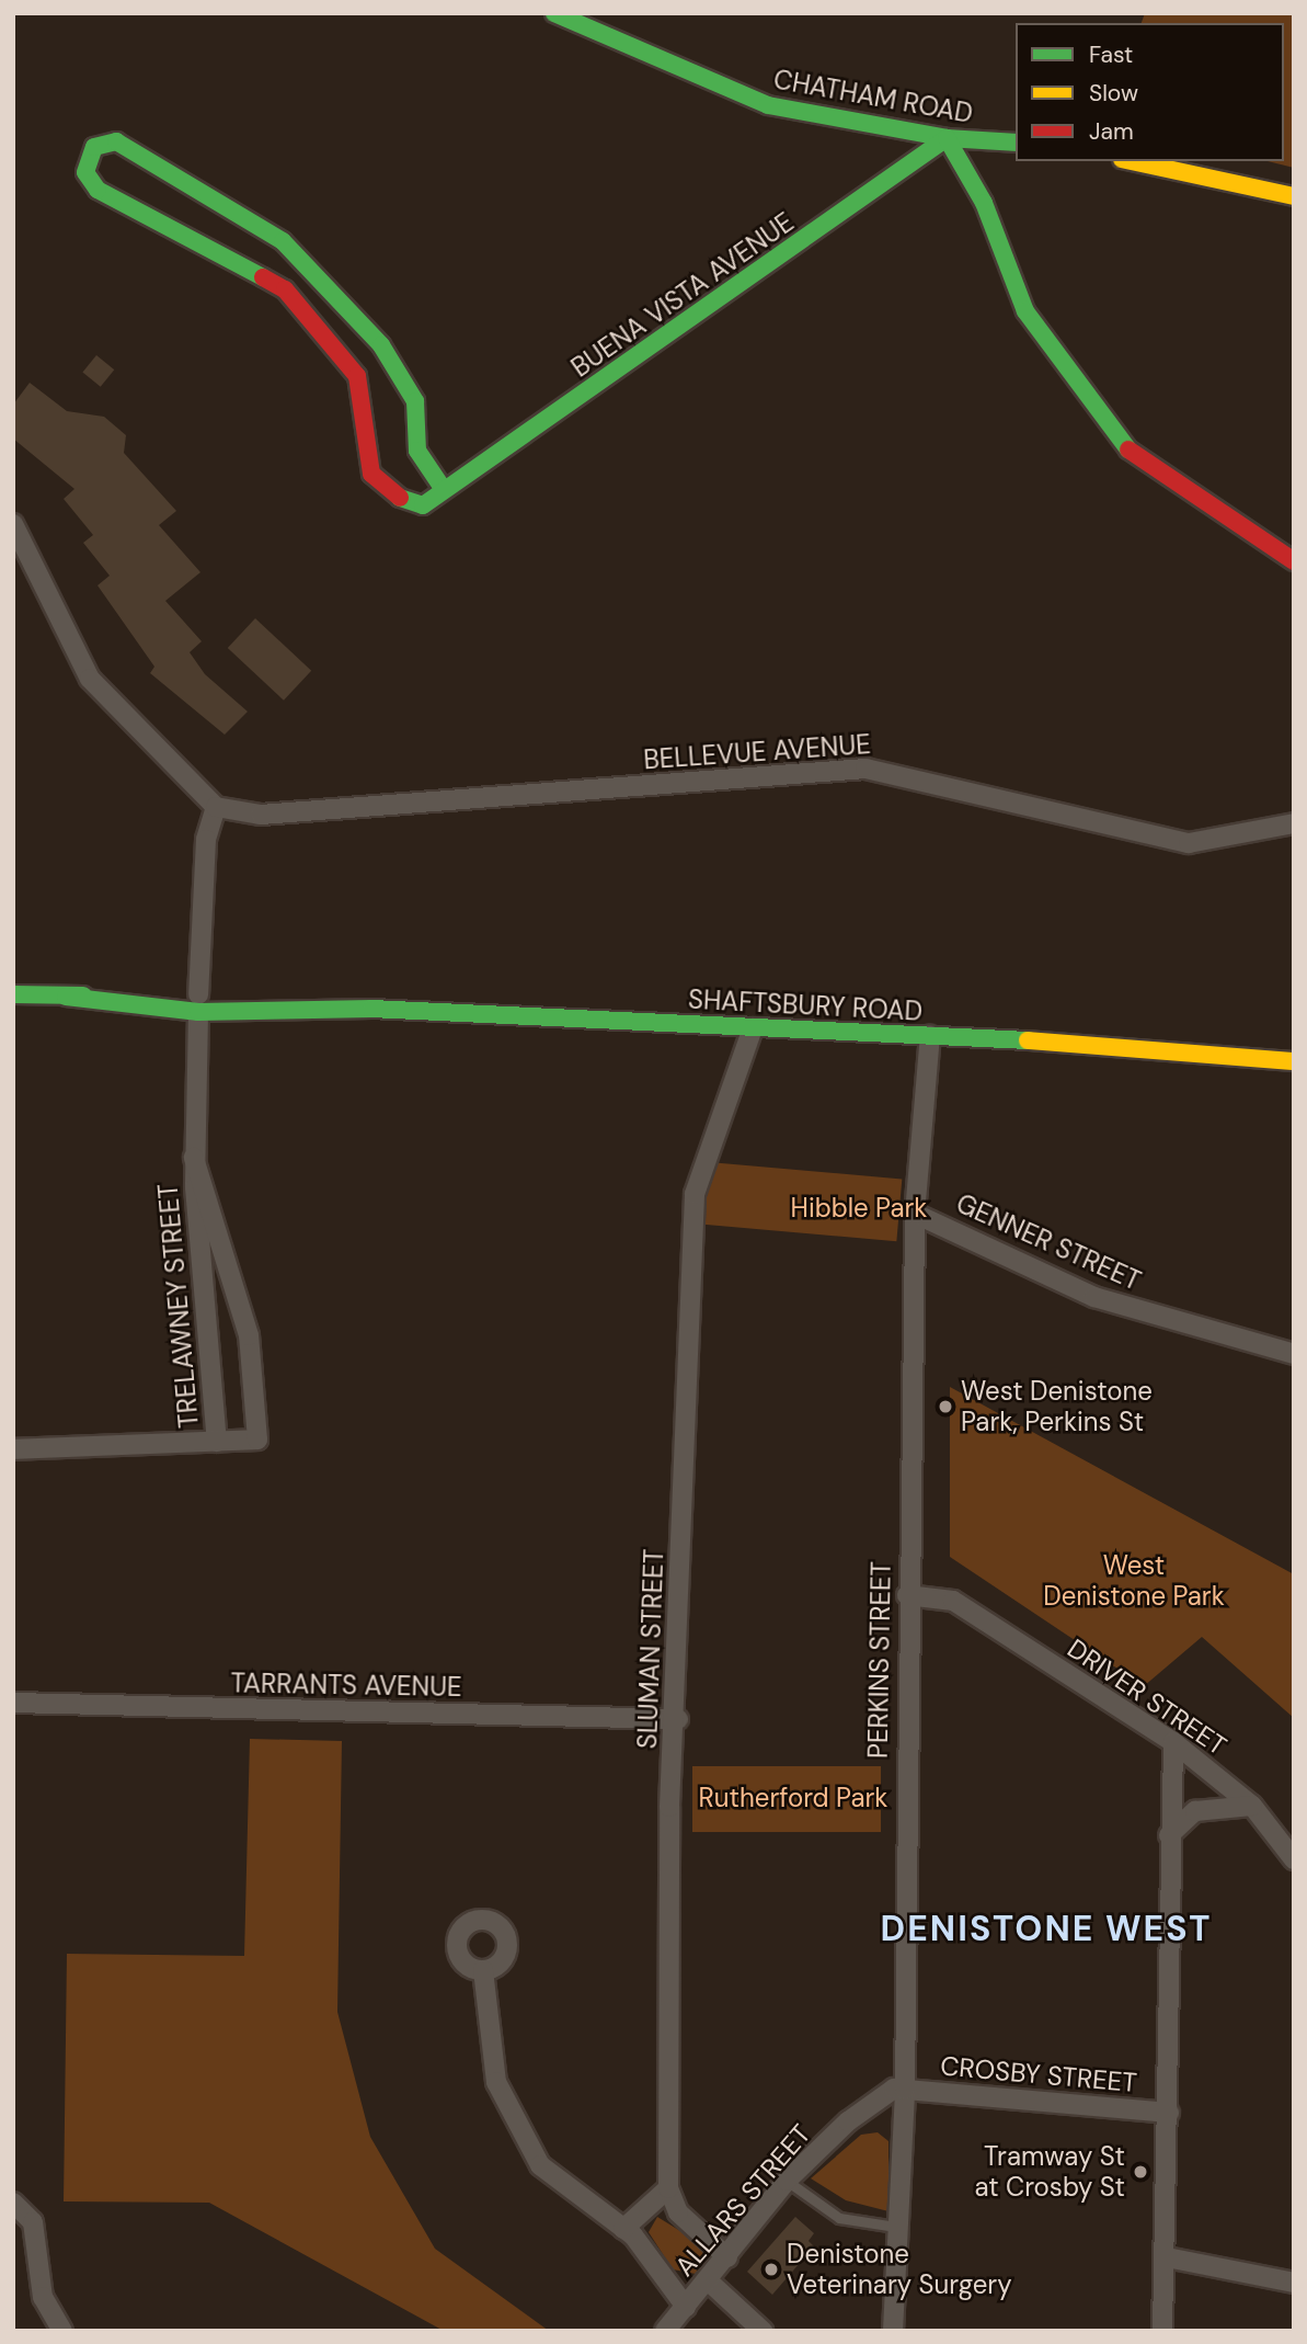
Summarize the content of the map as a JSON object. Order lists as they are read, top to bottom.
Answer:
{
  "streets": {
    "street": [
      "CHATHAM ROAD",
      "BUENA VISTA AVENUE",
      "BELLEVUE AVENUE",
      "SHAFTSBURY ROAD",
      "GENNER STREET",
      "TRELAWNEY STREET",
      "SLUMAN STREET",
      "PERKINS STREET",
      "TARRANTS AVENUE",
      "DRIVER STREET",
      "CROSBY STREET",
      "ALLARS STREET"
    ]
  },
  "crossings": [
    ["CHATHAM ROAD", "BUENA VISTA AVENUE"],
    ["BELLEVUE AVENUE", "TRELAWNEY STREET"],
    ["SHAFTSBURY ROAD", "TRELAWNEY STREET"],
    ["SHAFTSBURY ROAD", "SLUMAN STREET"],
    ["SHAFTSBURY ROAD", "PERKINS STREET"],
    ["GENNER STREET", "PERKINS STREET"],
    ["SLUMAN STREET", "TARRANTS AVENUE"],
    ["PERKINS STREET", "DRIVER STREET"],
    ["PERKINS STREET", "CROSBY STREET"],
    ["PERKINS STREET", "ALLARS STREET"],
    ["CROSBY STREET", "ALLARS STREET"]
  ],
  "districts": ["DENISTONE WEST"],
  "parks": ["Hibble Park", "West Denistone Park", "Rutherford Park"],
  "places": ["West Denistone Park, Perkins St", "Tramway St at Crosby St", "Denistone Veterinary Surgery"],
  "legend": ["Fast", "Slow", "Jam"]
}
